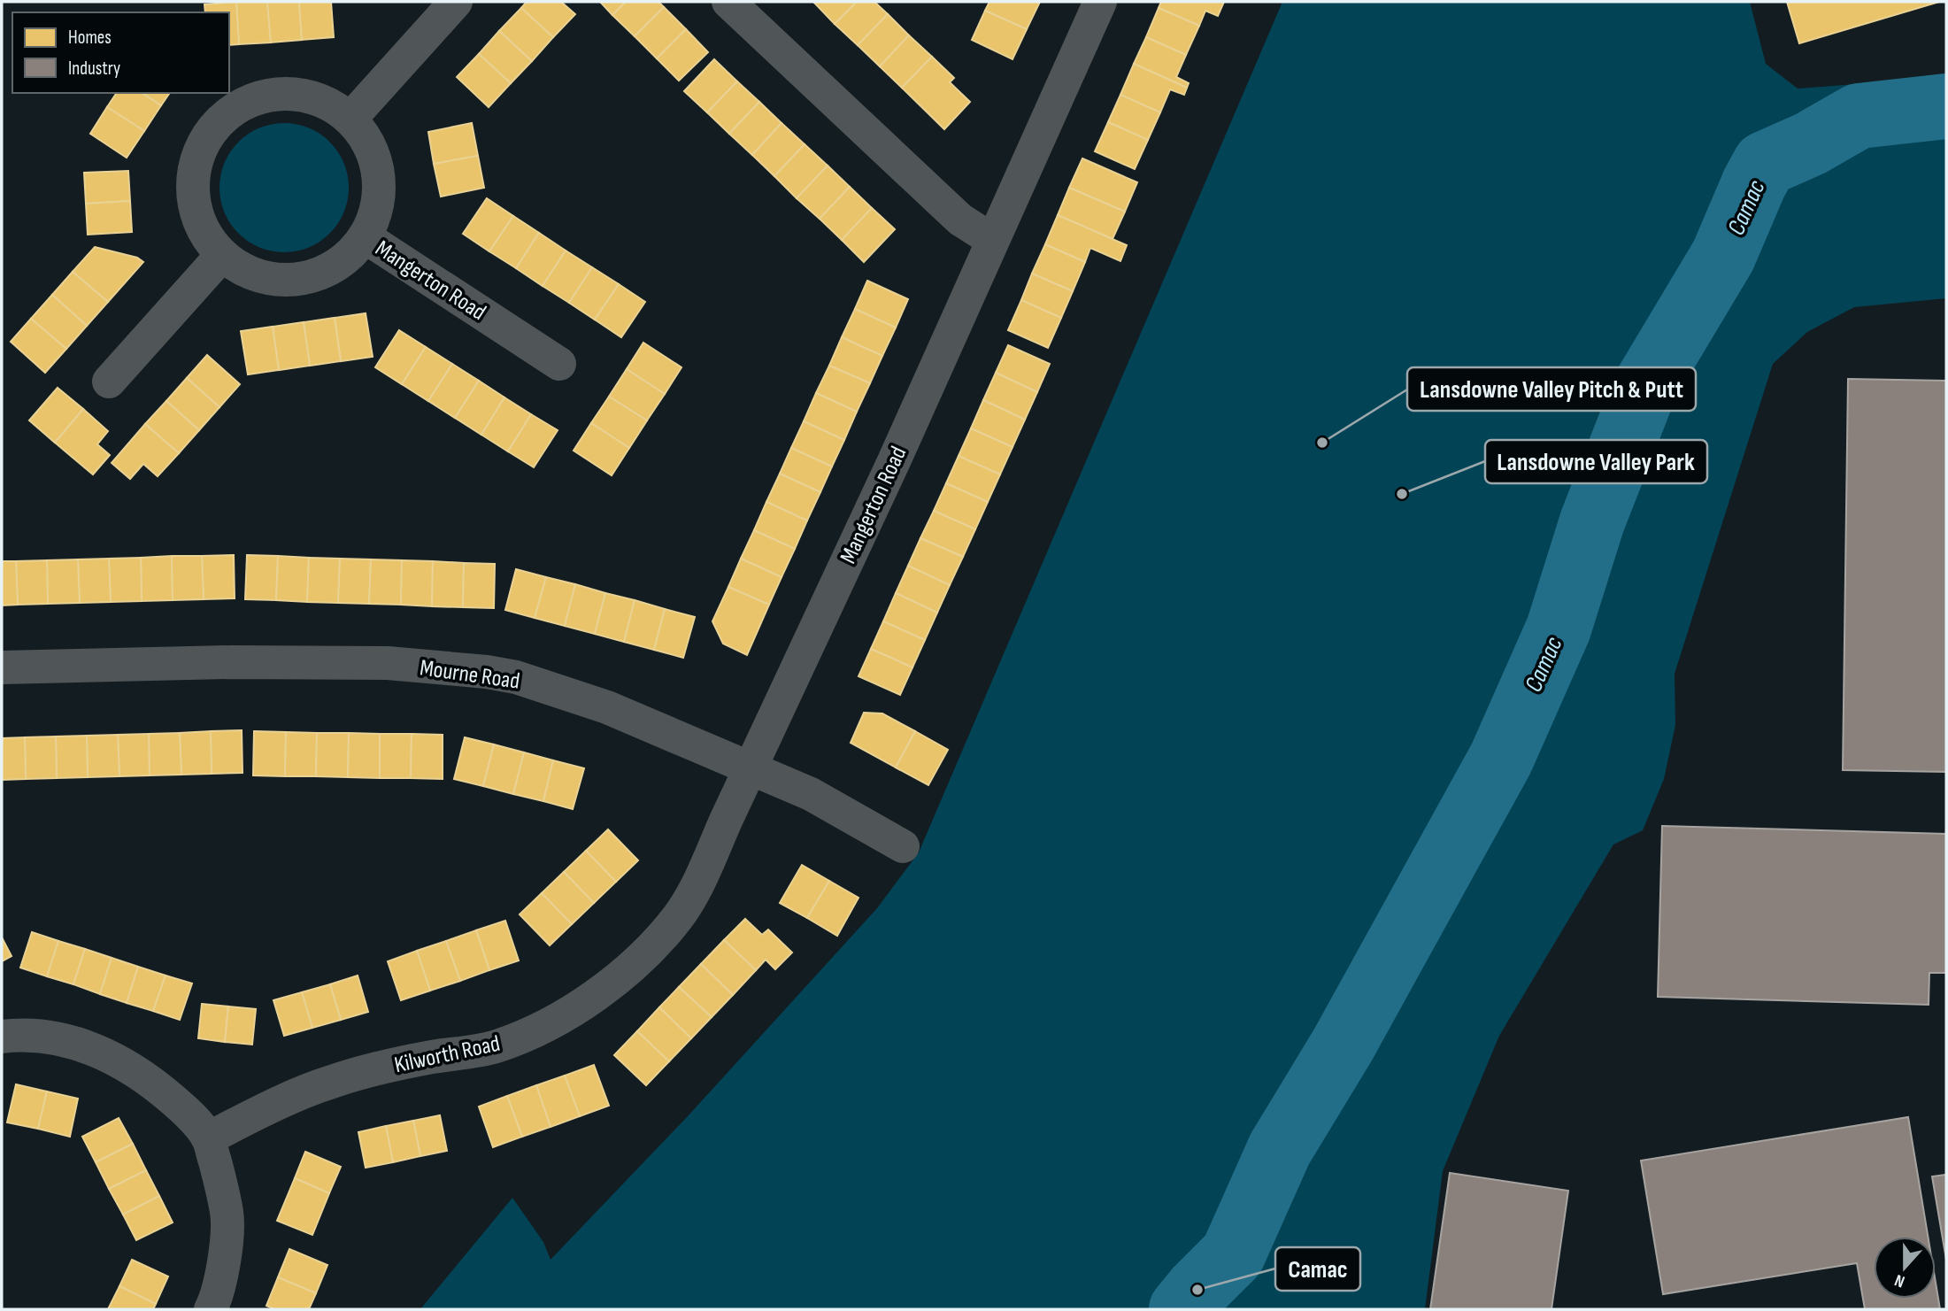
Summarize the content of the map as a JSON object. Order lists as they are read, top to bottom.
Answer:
{
  "streets": {
    "street": ["Mangerton Road", "Mourne Road", "Kilworth Road"]
  },
  "crossings": [
    ["Mangerton Road", "Mourne Road"],
    ["Mangerton Road", "Kilworth Road"],
    ["Mourne Road", "Kilworth Road"]
  ],
  "water": ["Camac"],
  "places": ["Lansdowne Valley Pitch & Putt", "Lansdowne Valley Park", "Camac"],
  "legend": ["Homes", "Industry"],
  "north": "bottom"
}
